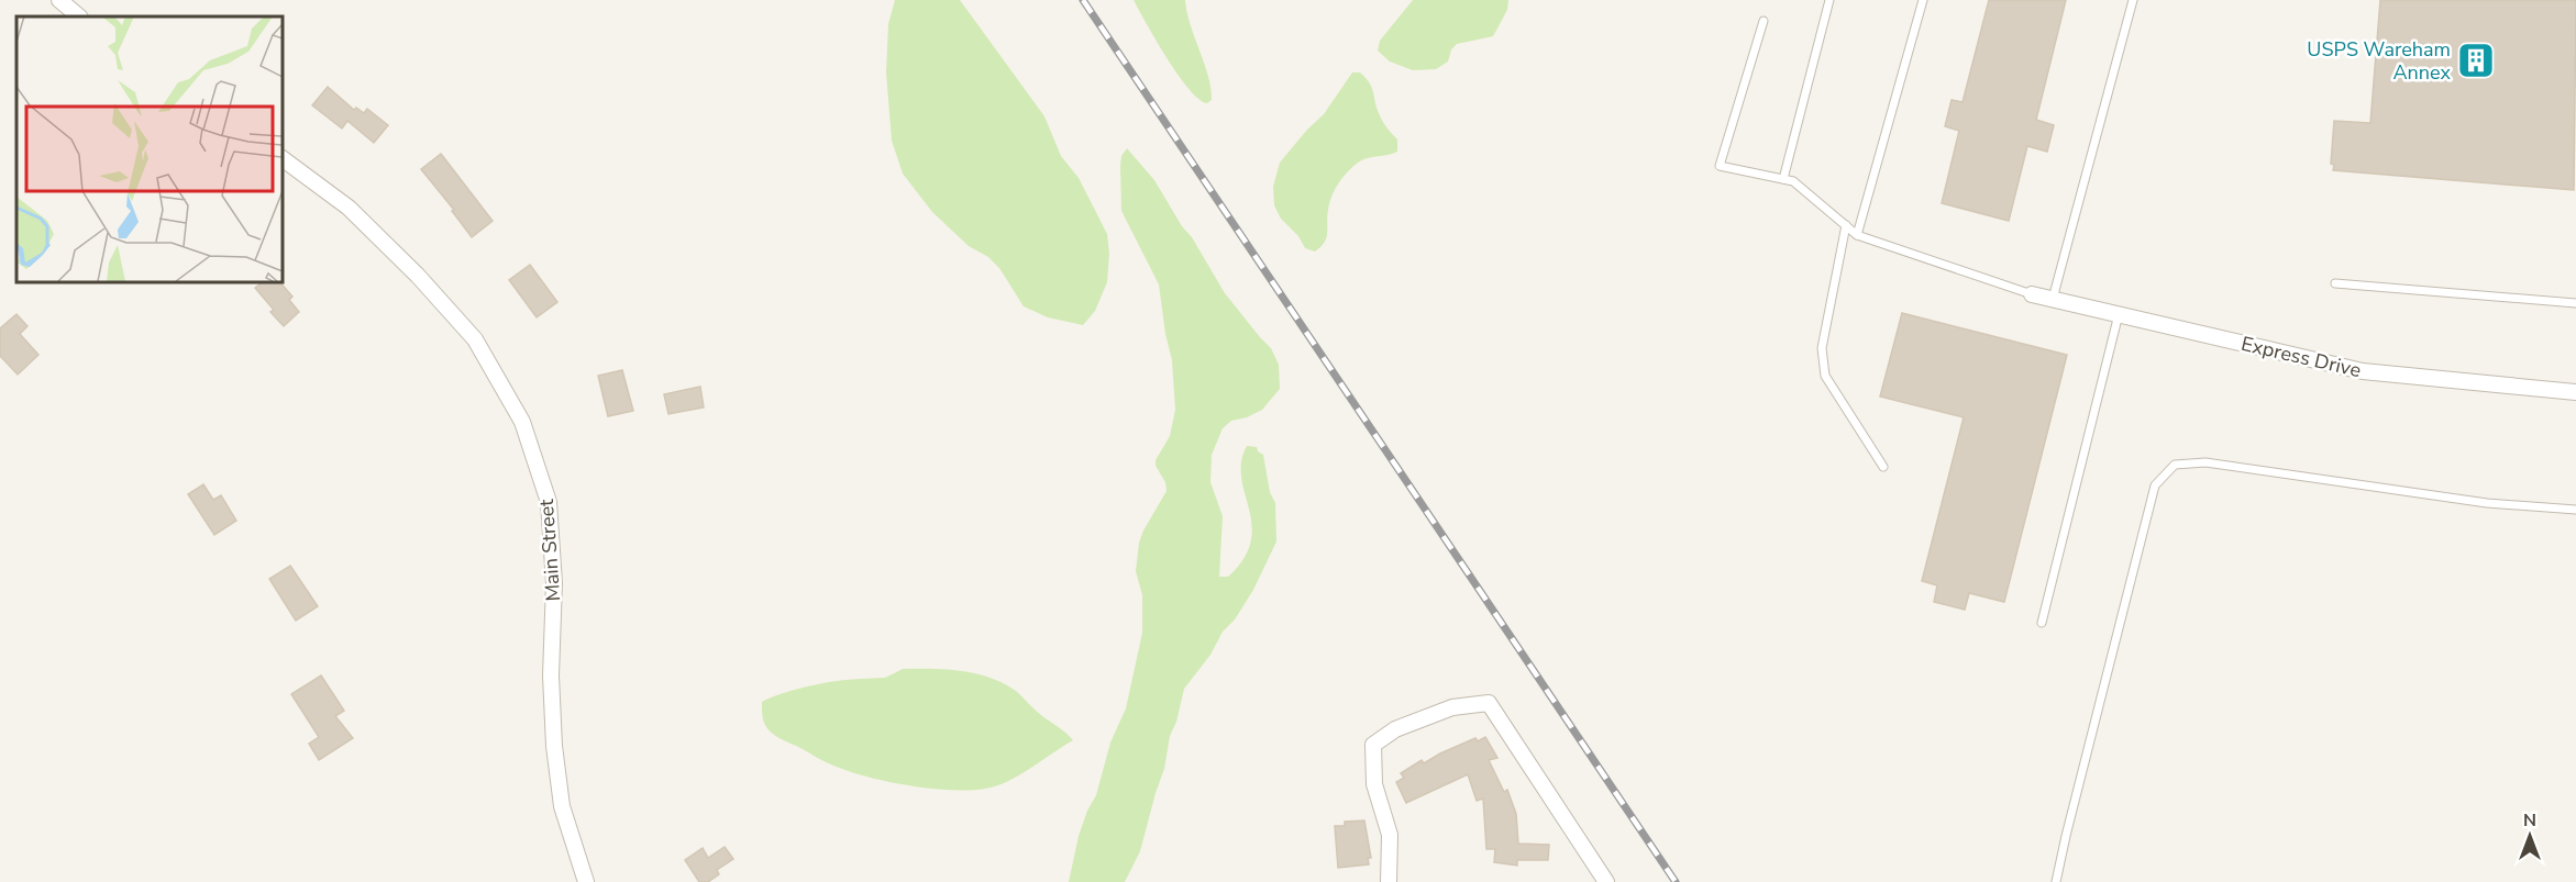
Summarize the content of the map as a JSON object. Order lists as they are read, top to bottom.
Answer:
{
  "streets": {
    "street": ["Express Drive", "Main Street"]
  },
  "places": {
    "building": ["USPS Wareham Annex"]
  },
  "north": "top"
}
